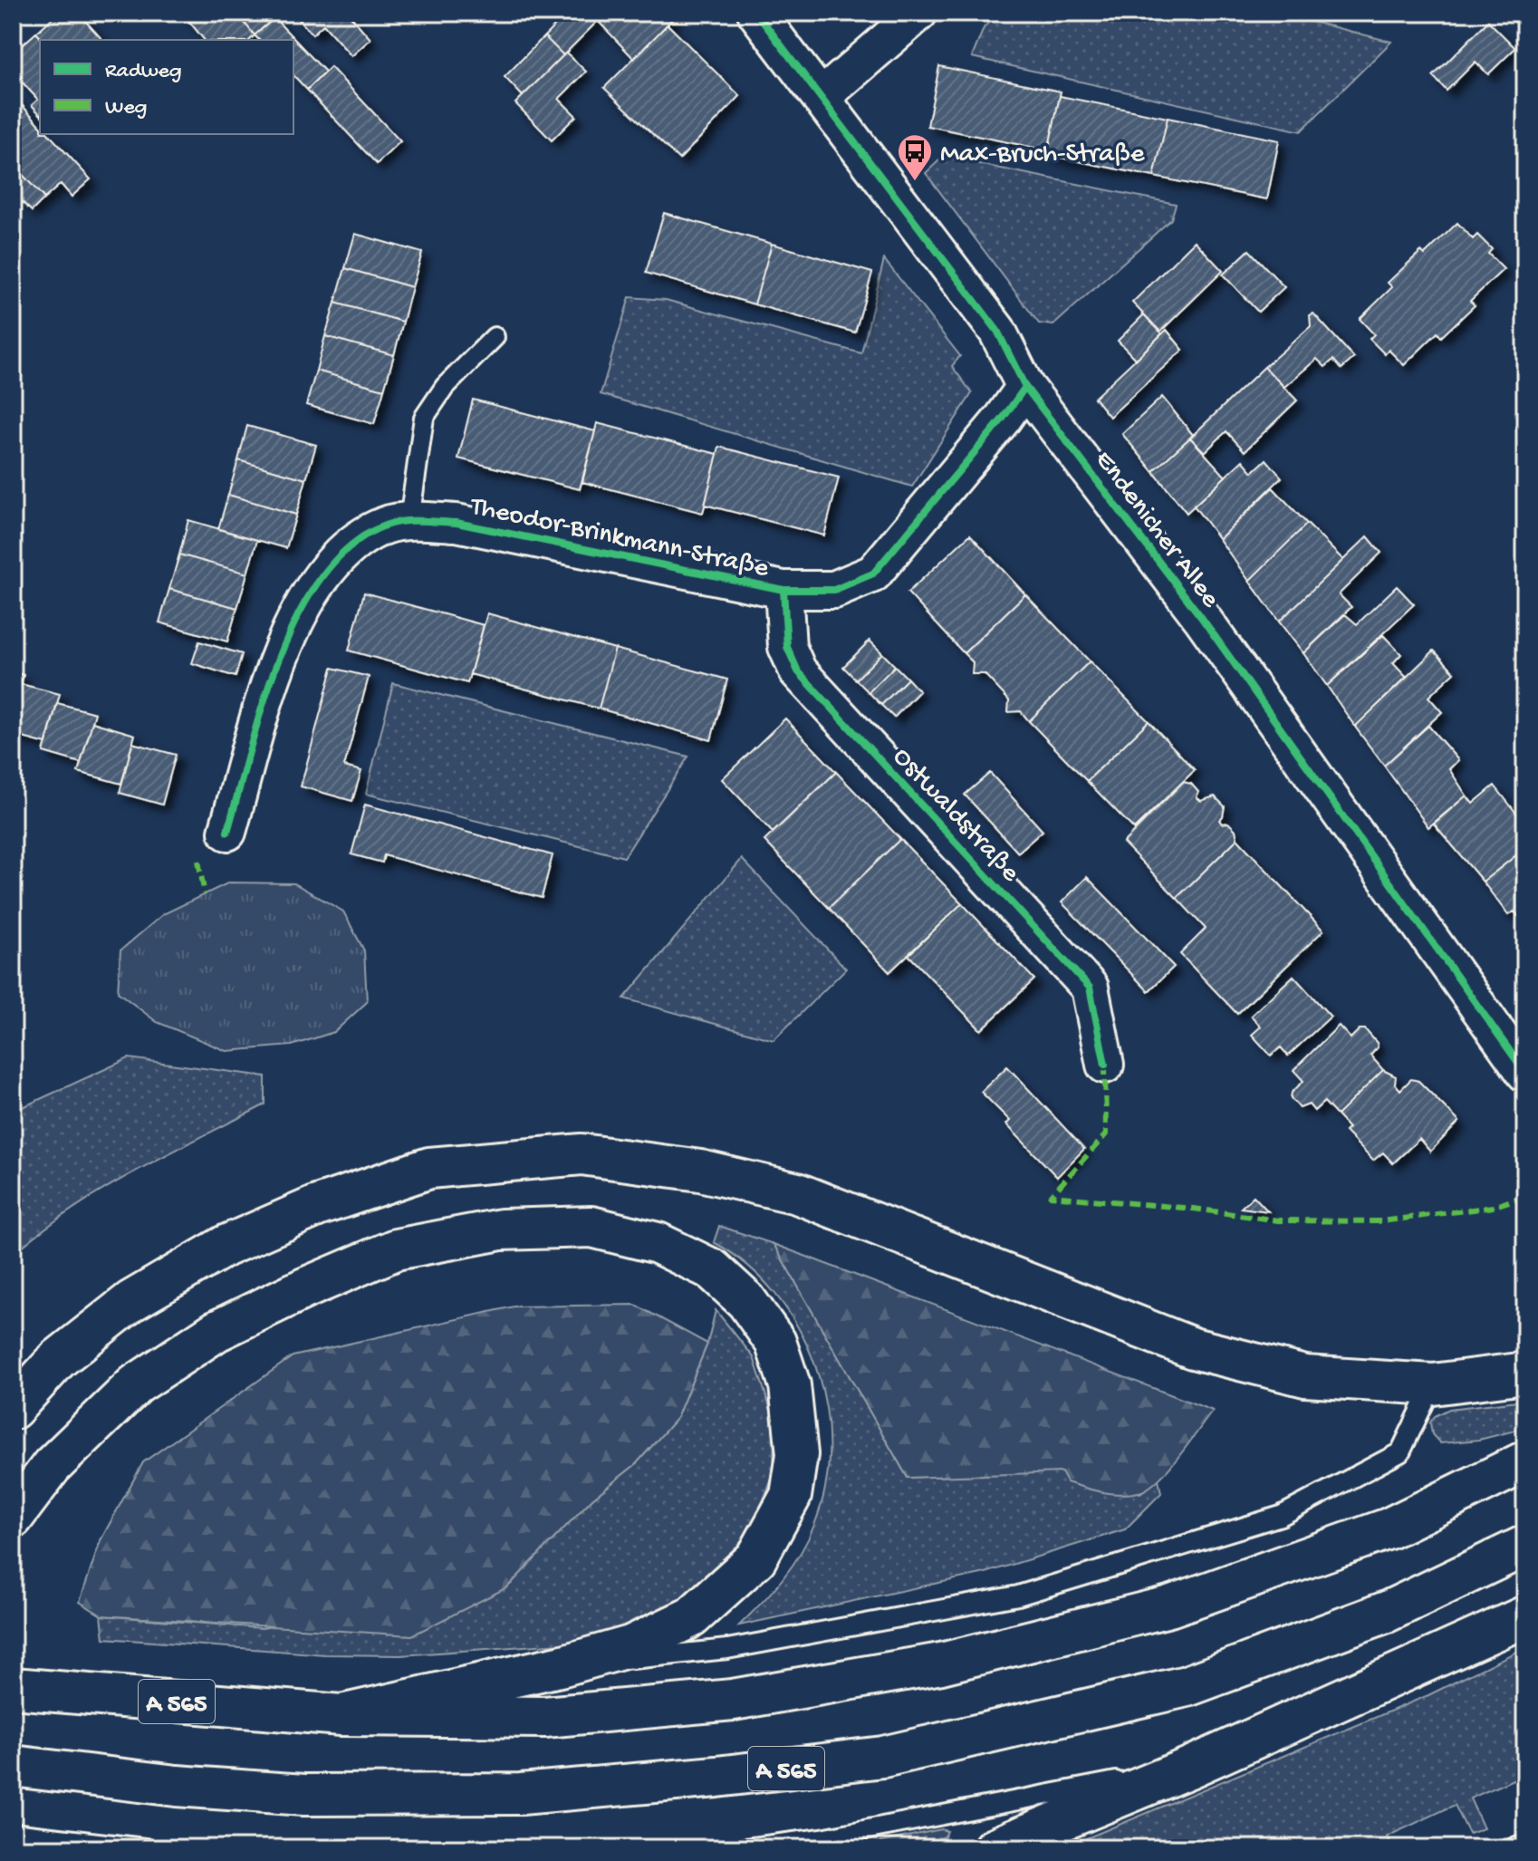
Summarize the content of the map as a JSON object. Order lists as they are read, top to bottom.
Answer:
{
  "streets": {
    "highway": ["A 565"],
    "street": ["Endenicher Allee", "Theodor-Brinkmann-Straße", "Ostwaldstraße"]
  },
  "crossings": [
    ["Endenicher Allee", "Theodor-Brinkmann-Straße"],
    ["Theodor-Brinkmann-Straße", "Ostwaldstraße"]
  ],
  "places": {
    "bus stop": ["Max-Bruch-Straße"]
  },
  "legend": ["Radweg", "Weg"]
}
